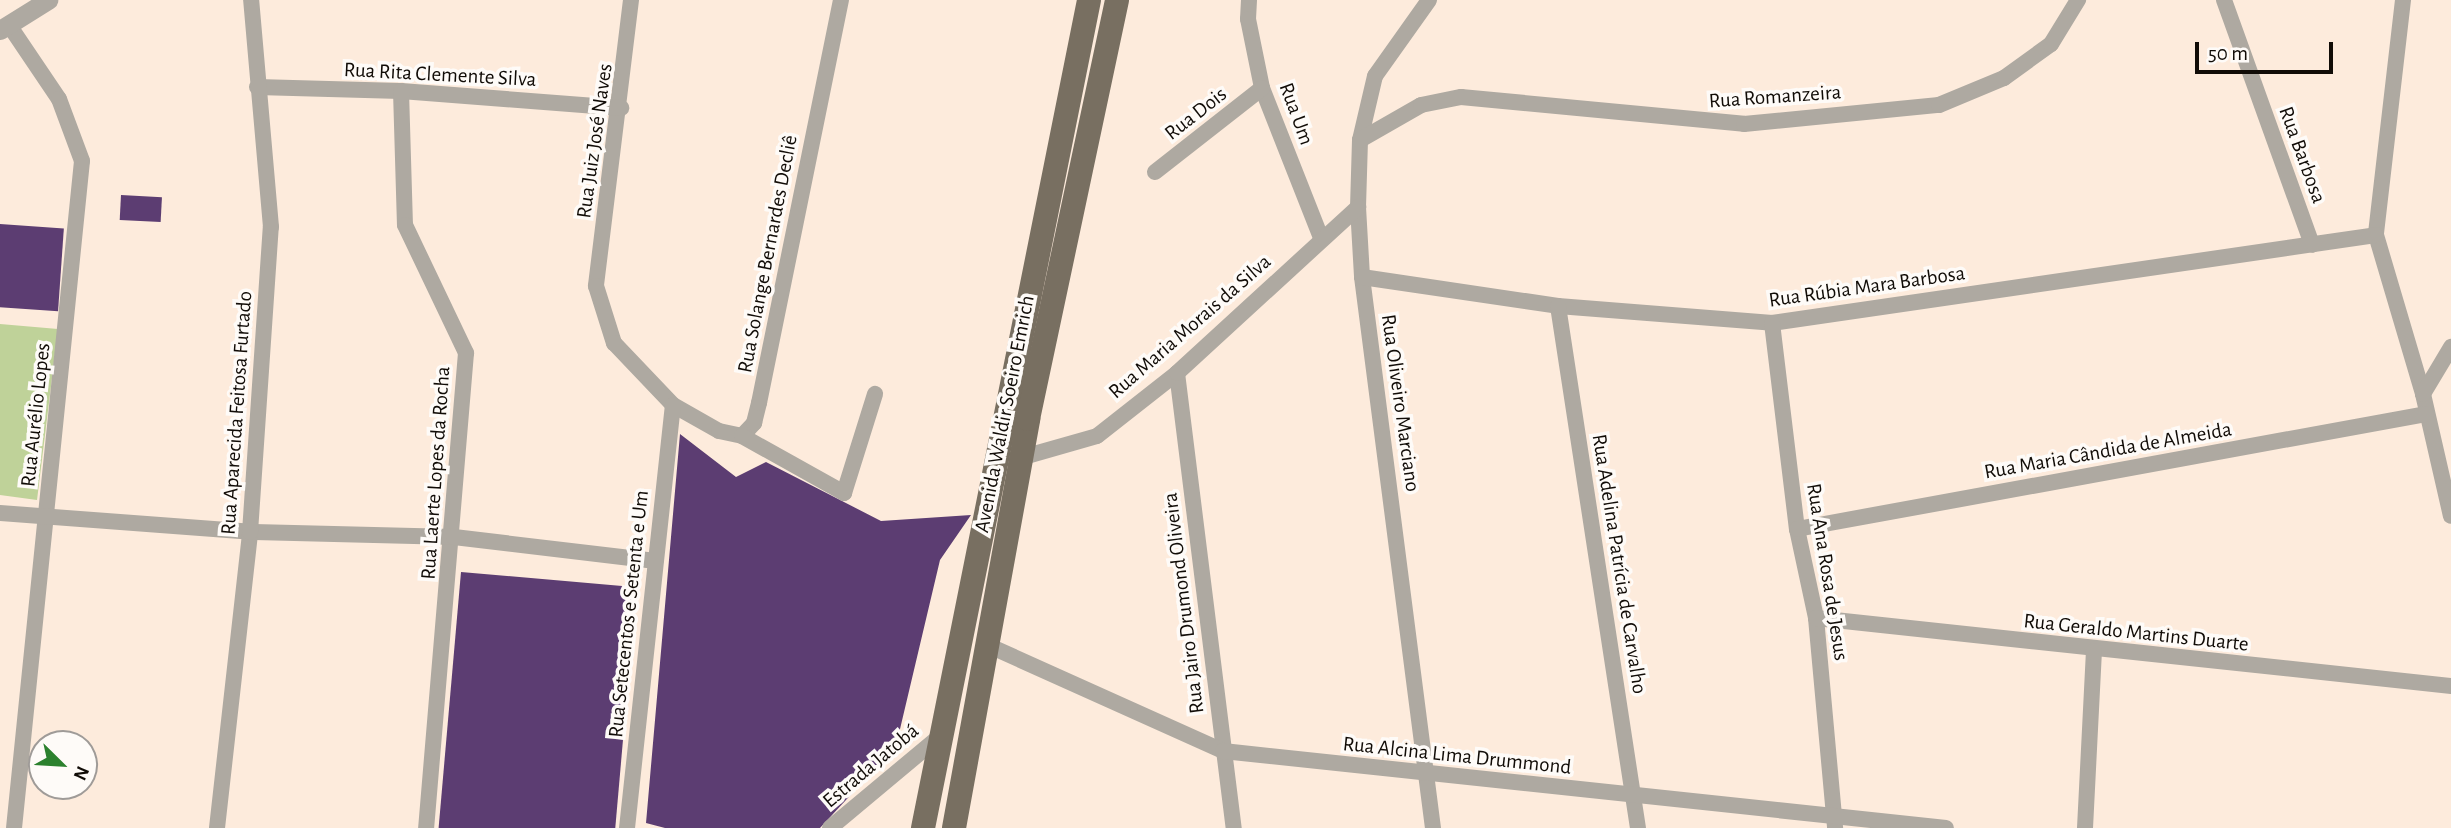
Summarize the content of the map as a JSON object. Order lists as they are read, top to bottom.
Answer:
{
  "streets": {
    "main road": ["Avenida Waldir Soeiro Emrich"],
    "street": [
      "Rua Rita Clemente Silva",
      "Rua Romanzeira",
      "Rua Dois",
      "Rua Um",
      "Rua Juiz José Naves",
      "Rua Barbosa",
      "Rua Solange Bernardes Decliê",
      "Rua Rúbia Mara Barbosa",
      "Rua Maria Morais da Silva",
      "Rua Oliveiro Marciano",
      "Rua Aparecida Feitosa Furtado",
      "Rua Aurélio Lopes",
      "Rua Maria Cândida de Almeida",
      "Rua Laerte Lopes da Rocha",
      "Rua Adelina Patrícia de Carvalho",
      "Rua Ana Rosa de Jesus",
      "Rua Jairo Drumond Oliveira",
      "Rua Setecentos e Setenta e Um",
      "Rua Geraldo Martins Duarte",
      "Rua Alcina Lima Drummond",
      "Estrada Jatobá"
    ]
  },
  "crossings": [
    ["Rua Rita Clemente Silva", "Rua Juiz José Naves"],
    ["Rua Rita Clemente Silva", "Rua Aparecida Feitosa Furtado"],
    ["Rua Rita Clemente Silva", "Rua Laerte Lopes da Rocha"],
    ["Rua Romanzeira", "Rua Oliveiro Marciano"],
    ["Rua Dois", "Rua Um"],
    ["Rua Um", "Rua Maria Morais da Silva"],
    ["Rua Juiz José Naves", "Rua Setecentos e Setenta e Um"],
    ["Rua Barbosa", "Rua Rúbia Mara Barbosa"],
    ["Rua Rúbia Mara Barbosa", "Rua Oliveiro Marciano"],
    ["Rua Rúbia Mara Barbosa", "Rua Adelina Patrícia de Carvalho"],
    ["Rua Rúbia Mara Barbosa", "Rua Ana Rosa de Jesus"],
    ["Rua Maria Morais da Silva", "Rua Oliveiro Marciano"],
    ["Rua Maria Morais da Silva", "Avenida Waldir Soeiro Emrich"],
    ["Rua Maria Morais da Silva", "Rua Jairo Drumond Oliveira"],
    ["Rua Oliveiro Marciano", "Rua Alcina Lima Drummond"],
    ["Avenida Waldir Soeiro Emrich", "Rua Alcina Lima Drummond"],
    ["Avenida Waldir Soeiro Emrich", "Estrada Jatobá"],
    ["Rua Maria Cândida de Almeida", "Rua Ana Rosa de Jesus"],
    ["Rua Adelina Patrícia de Carvalho", "Rua Alcina Lima Drummond"],
    ["Rua Ana Rosa de Jesus", "Rua Geraldo Martins Duarte"],
    ["Rua Ana Rosa de Jesus", "Rua Alcina Lima Drummond"],
    ["Rua Jairo Drumond Oliveira", "Rua Alcina Lima Drummond"]
  ],
  "scale_bar": "50 m",
  "north": "bottom right"
}
